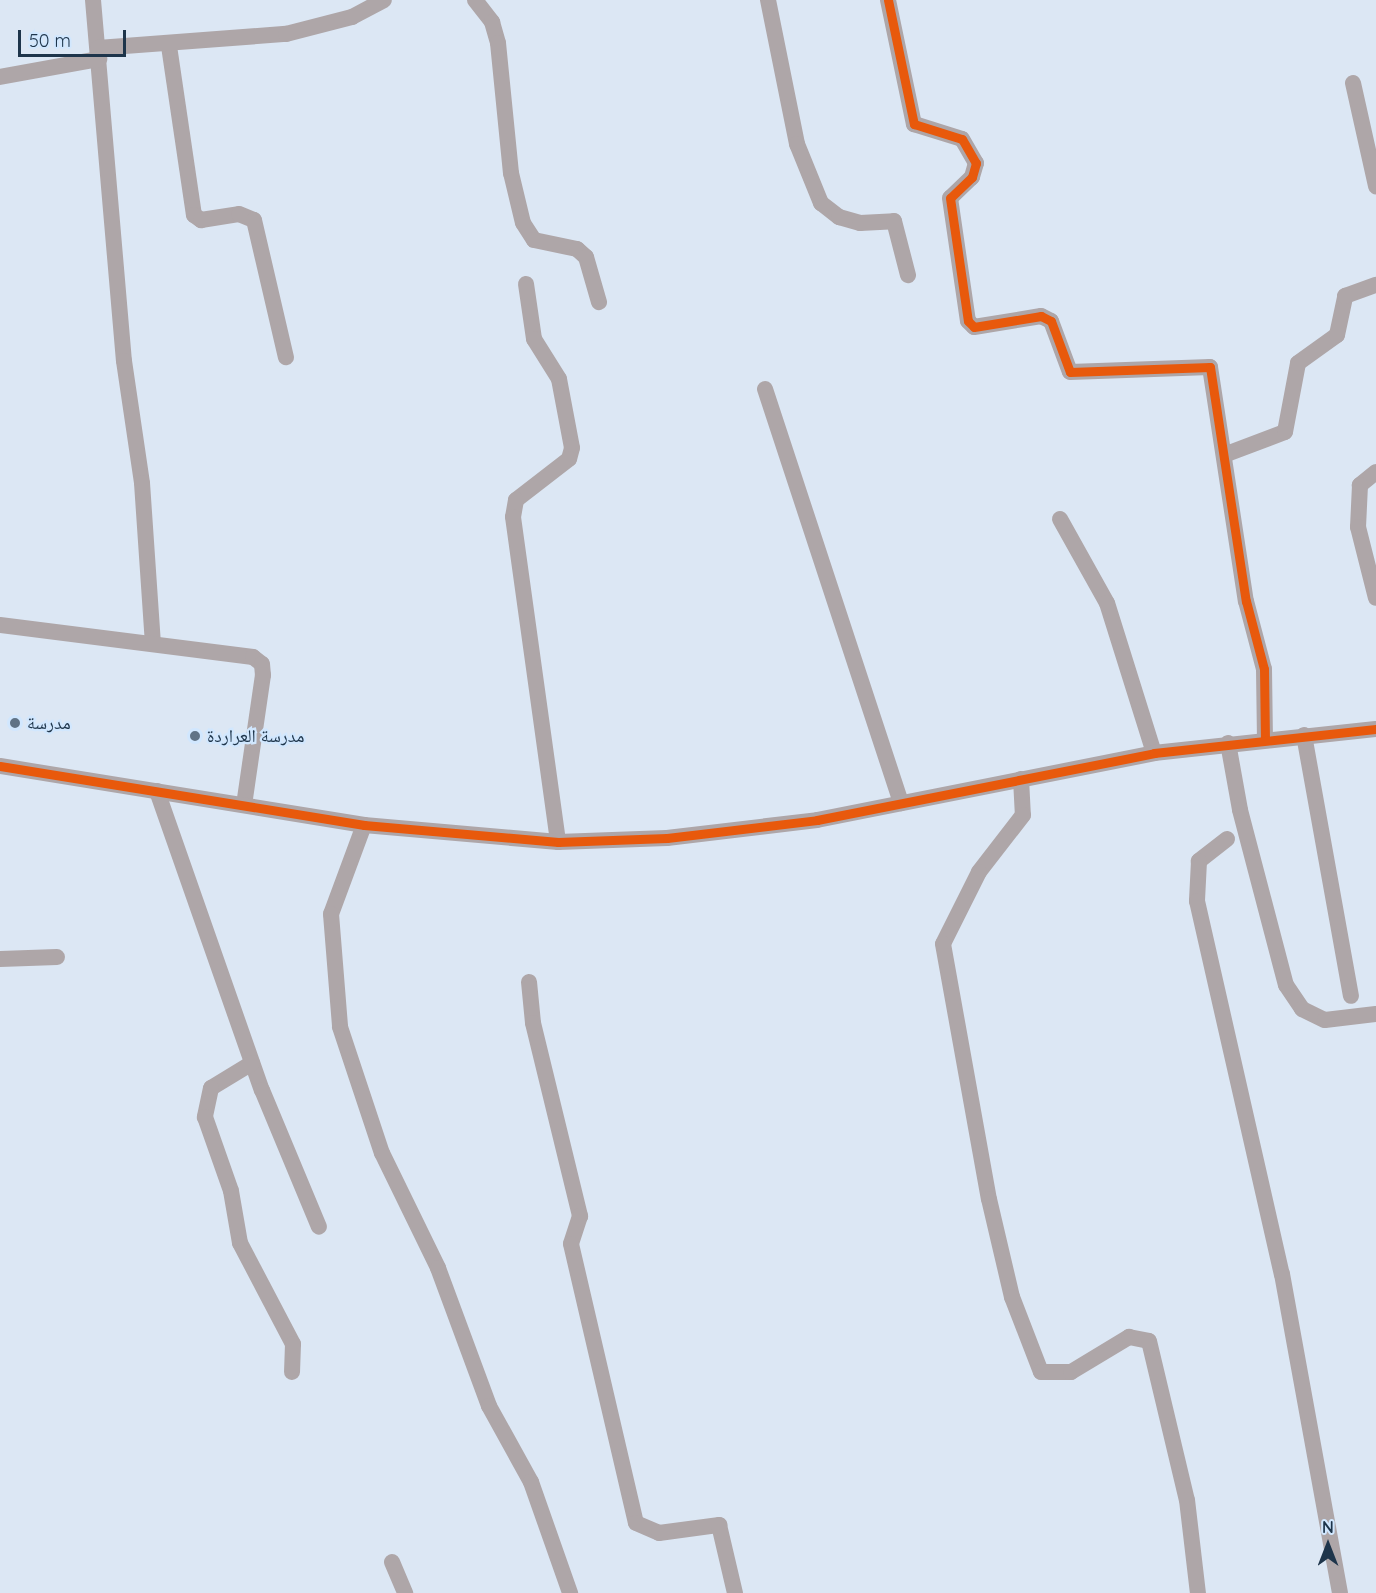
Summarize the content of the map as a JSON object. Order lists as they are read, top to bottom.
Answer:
{
  "places": ["مدرسة", "مدرسة العراردة"],
  "scale_bar": "50 m",
  "north": "top"
}
